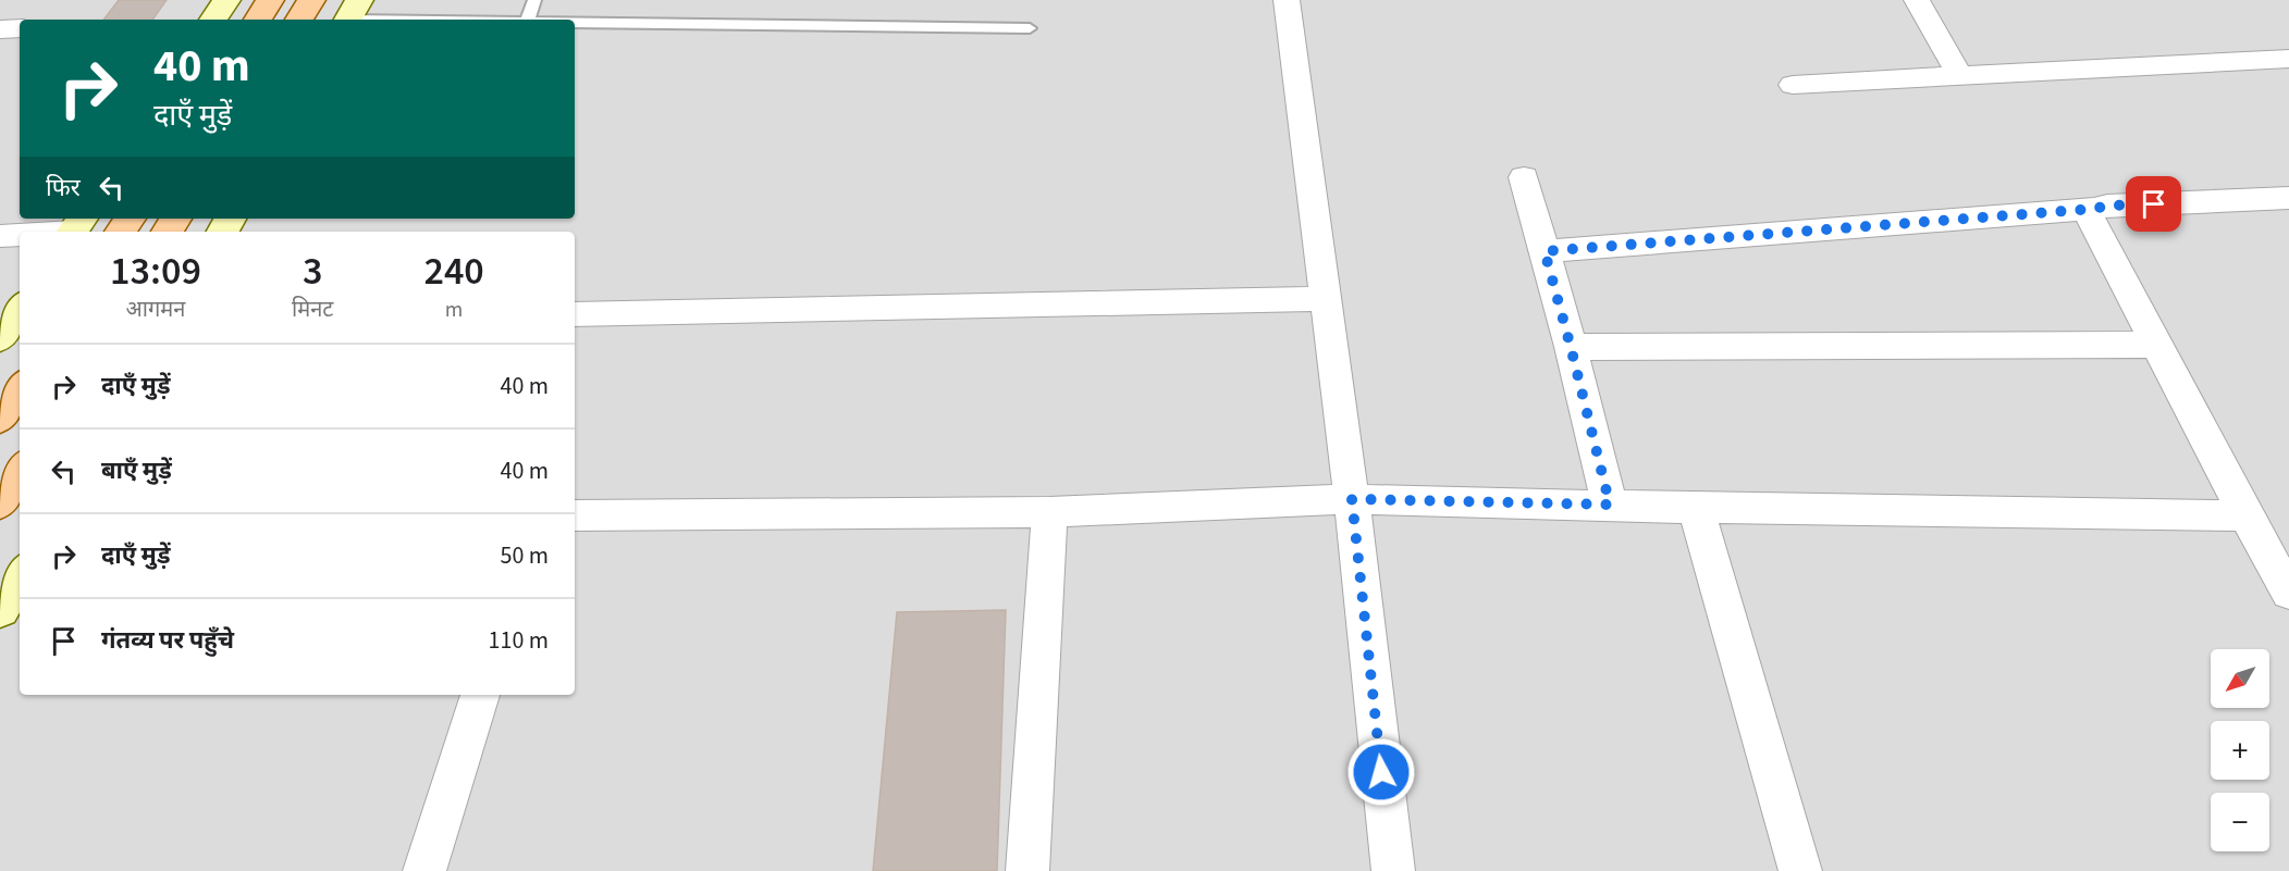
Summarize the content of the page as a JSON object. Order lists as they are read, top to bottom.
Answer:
{
  "north": "bottom left",
  "page": {
    "turn": ["40 m", "दाएँ मुड़ें"],
    "then": "फिर",
    "eta": [
      "13:09",
      "आगमन",
      "3",
      "मिनट",
      "240",
      "m"
    ],
    "list": [
      {
        "name": "दाएँ मुड़ें",
        "value": "40 m"
      },
      {
        "name": "बाएँ मुड़ें",
        "value": "40 m"
      },
      {
        "name": "दाएँ मुड़ें",
        "value": "50 m"
      },
      {
        "name": "गंतव्य पर पहुँचे",
        "value": "110 m"
      }
    ],
    "map_buttons": ["+", "−"]
  }
}
